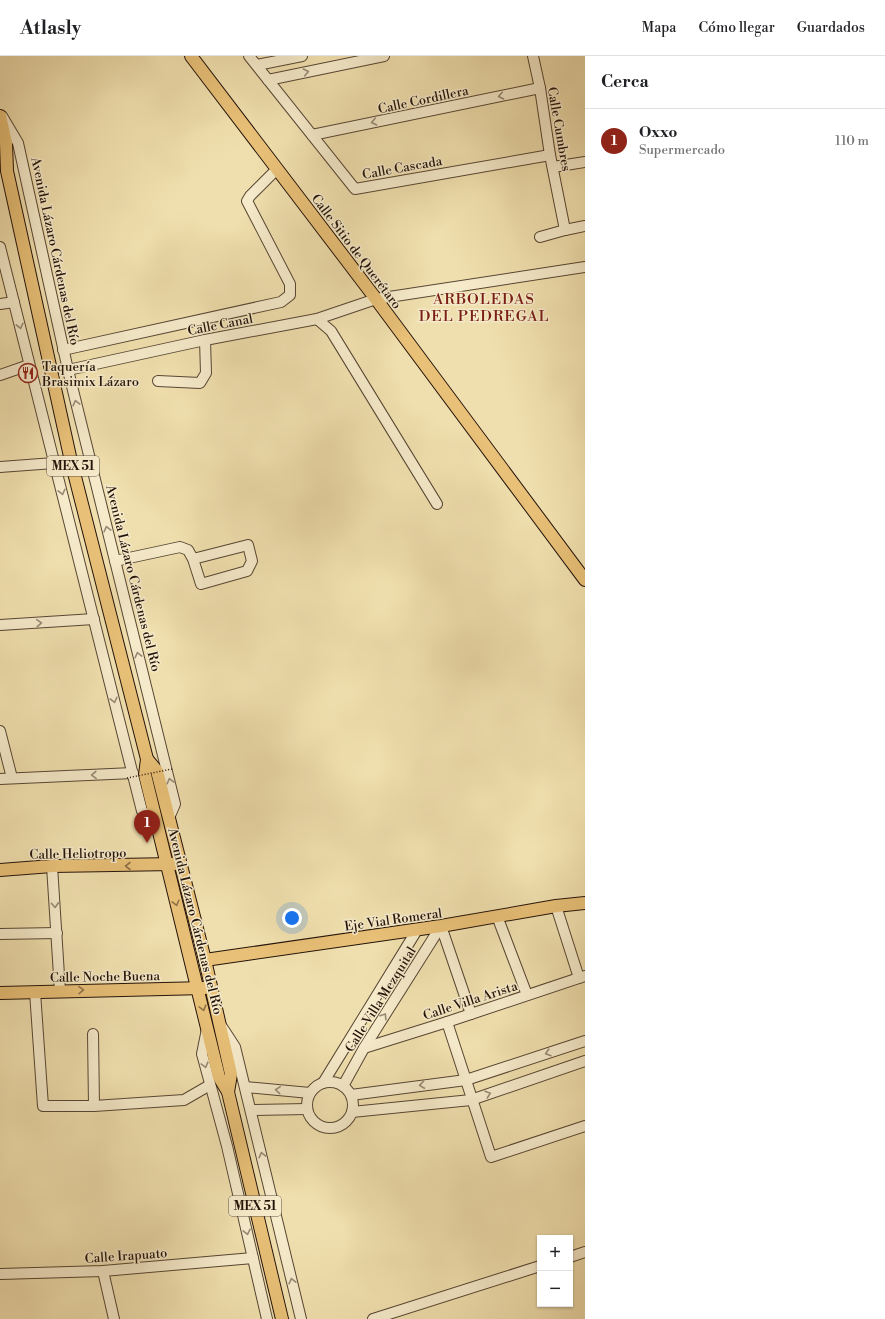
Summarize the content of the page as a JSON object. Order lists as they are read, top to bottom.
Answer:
{
  "streets": {
    "main road": [
      "Avenida Lázaro Cárdenas del Río",
      "Calle Sitio de Querétaro",
      "MEX 51",
      "Calle Heliotropo",
      "Eje Vial Romeral",
      "Calle Noche Buena"
    ],
    "street": [
      "Calle Cordillera",
      "Calle Cumbres",
      "Calle Cascada",
      "Calle Canal",
      "Calle Villa Mezquital",
      "Calle Villa Arista",
      "Calle Irapuato"
    ]
  },
  "crossings": [
    ["Calle Cordillera", "Calle Cumbres"],
    ["Calle Cordillera", "Calle Cascada"],
    ["Calle Cumbres", "Calle Cascada"],
    ["Avenida Lázaro Cárdenas del Río", "Calle Canal"],
    ["Avenida Lázaro Cárdenas del Río", "Calle Heliotropo"],
    ["Avenida Lázaro Cárdenas del Río", "Eje Vial Romeral"],
    ["Avenida Lázaro Cárdenas del Río", "Calle Noche Buena"],
    ["Avenida Lázaro Cárdenas del Río", "Calle Irapuato"],
    ["Calle Sitio de Querétaro", "Calle Canal"],
    ["Eje Vial Romeral", "Calle Villa Mezquital"],
    ["Calle Villa Mezquital", "Calle Villa Arista"]
  ],
  "one_way": ["Calle Heliotropo", "Calle Noche Buena"],
  "districts": ["ARBOLEDAS DEL PEDREGAL"],
  "places": {
    "restaurant": ["Taquería Brasimix Lázaro"]
  },
  "page": {
    "header": "Atlasly",
    "nav": ["Mapa", "Cómo llegar", "Guardados"],
    "heading": "Cerca",
    "list": [
      {
        "mark": "1",
        "name": "Oxxo",
        "note": "Supermercado",
        "value": "110 m"
      }
    ],
    "pins": "1",
    "map_buttons": ["+", "−"]
  }
}
